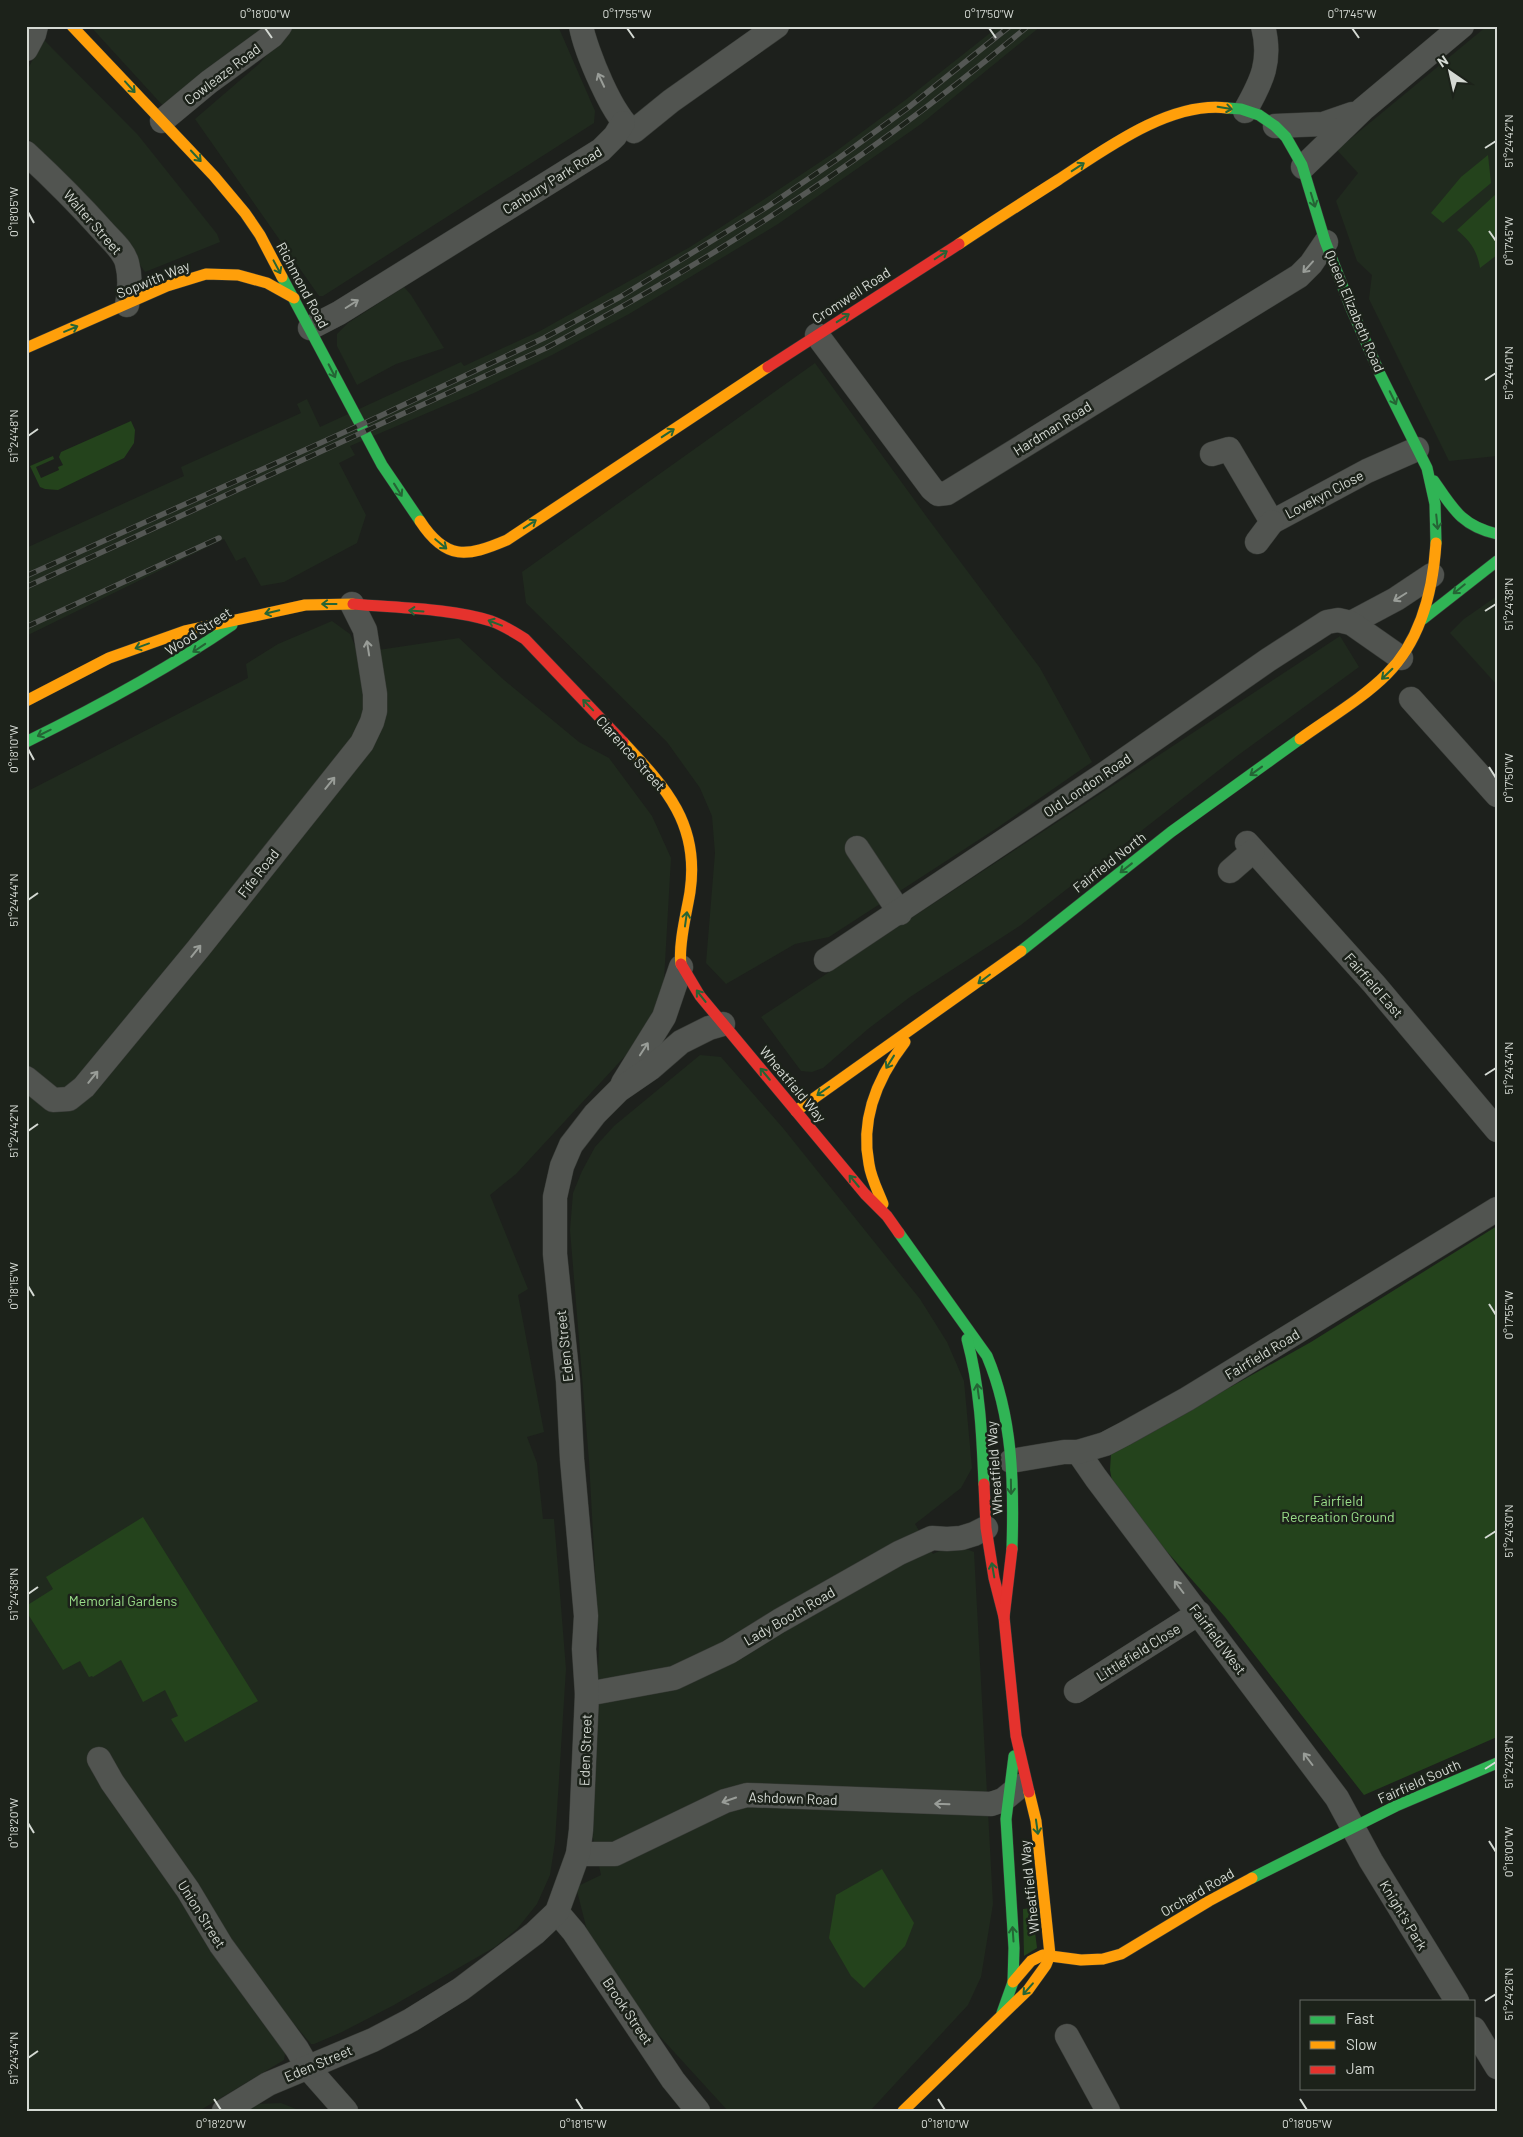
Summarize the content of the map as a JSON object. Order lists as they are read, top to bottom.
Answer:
{
  "streets": {
    "main road": [
      "Sopwith Way",
      "Richmond Road",
      "Cromwell Road",
      "Queen Elizabeth Road",
      "Wood Street",
      "Clarence Street",
      "Fairfield North",
      "Wheatfield Way",
      "Fairfield South",
      "Orchard Road"
    ],
    "street": [
      "Cowleaze Road",
      "Canbury Park Road",
      "Walter Street",
      "Hardman Road",
      "Lovekyn Close",
      "Old London Road",
      "Fife Road",
      "Fairfield East",
      "Eden Street",
      "Fairfield Road",
      "Lady Booth Road",
      "Fairfield West",
      "Littlefield Close",
      "Ashdown Road",
      "Union Street",
      "Knight's Park",
      "Brook Street"
    ]
  },
  "crossings": [
    ["Cowleaze Road", "Richmond Road"],
    ["Canbury Park Road", "Richmond Road"],
    ["Walter Street", "Sopwith Way"],
    ["Sopwith Way", "Richmond Road"],
    ["Richmond Road", "Cromwell Road"],
    ["Cromwell Road", "Queen Elizabeth Road"],
    ["Cromwell Road", "Hardman Road"],
    ["Queen Elizabeth Road", "Hardman Road"],
    ["Queen Elizabeth Road", "Lovekyn Close"],
    ["Queen Elizabeth Road", "Old London Road"],
    ["Queen Elizabeth Road", "Fairfield North"],
    ["Wood Street", "Clarence Street"],
    ["Wood Street", "Fife Road"],
    ["Clarence Street", "Wheatfield Way"],
    ["Clarence Street", "Eden Street"],
    ["Fairfield North", "Wheatfield Way"],
    ["Wheatfield Way", "Fairfield Road"],
    ["Wheatfield Way", "Lady Booth Road"],
    ["Wheatfield Way", "Ashdown Road"],
    ["Wheatfield Way", "Orchard Road"],
    ["Eden Street", "Lady Booth Road"],
    ["Eden Street", "Ashdown Road"],
    ["Eden Street", "Union Street"],
    ["Eden Street", "Brook Street"],
    ["Fairfield Road", "Fairfield West"],
    ["Fairfield West", "Littlefield Close"],
    ["Fairfield West", "Fairfield South"],
    ["Fairfield West", "Orchard Road"],
    ["Fairfield West", "Knight's Park"],
    ["Fairfield South", "Orchard Road"],
    ["Fairfield South", "Knight's Park"],
    ["Orchard Road", "Knight's Park"]
  ],
  "one_way": [
    "Canbury Park Road",
    "Sopwith Way",
    "Richmond Road",
    "Cromwell Road",
    "Queen Elizabeth Road",
    "Clarence Street",
    "Fairfield North",
    "Fife Road",
    "Fairfield West",
    "Ashdown Road"
  ],
  "parks": ["Fairfield Recreation Ground", "Memorial Gardens"],
  "legend": ["Fast", "Slow", "Jam"],
  "north": "top left",
  "coordinates": [
    "0°18'00\"W",
    "0°17'55\"W",
    "0°17'50\"W",
    "0°17'45\"W",
    "51°24'42\"N",
    "0°18'05\"W",
    "51°24'40\"N",
    "51°24'48\"N",
    "51°24'38\"N",
    "0°18'10\"W",
    "51°24'44\"N",
    "51°24'34\"N",
    "0°18'15\"W",
    "51°24'30\"N",
    "51°24'28\"N",
    "0°18'20\"W",
    "51°24'26\"N"
  ]
}
